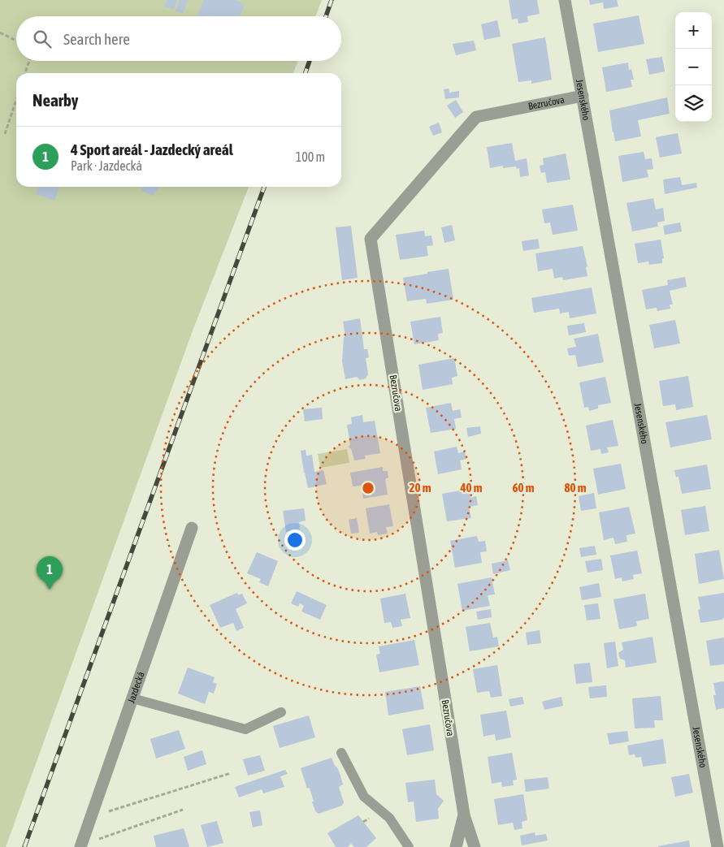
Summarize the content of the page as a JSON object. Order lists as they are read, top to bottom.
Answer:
{
  "streets": {
    "street": ["Jesenského", "Bezručova", "Jazdecká"]
  },
  "crossings": [
    ["Jesenského", "Bezručova"]
  ],
  "page": {
    "map_buttons": ["+", "−"],
    "search": "Search here",
    "heading": "Nearby",
    "list": [
      {
        "mark": "1",
        "name": "4 Sport areál - Jazdecký areál",
        "note": "Park · Jazdecká",
        "value": "100 m"
      }
    ],
    "pins": "1"
  },
  "rings": [
    "20 m",
    "40 m",
    "60 m",
    "80 m"
  ]
}
